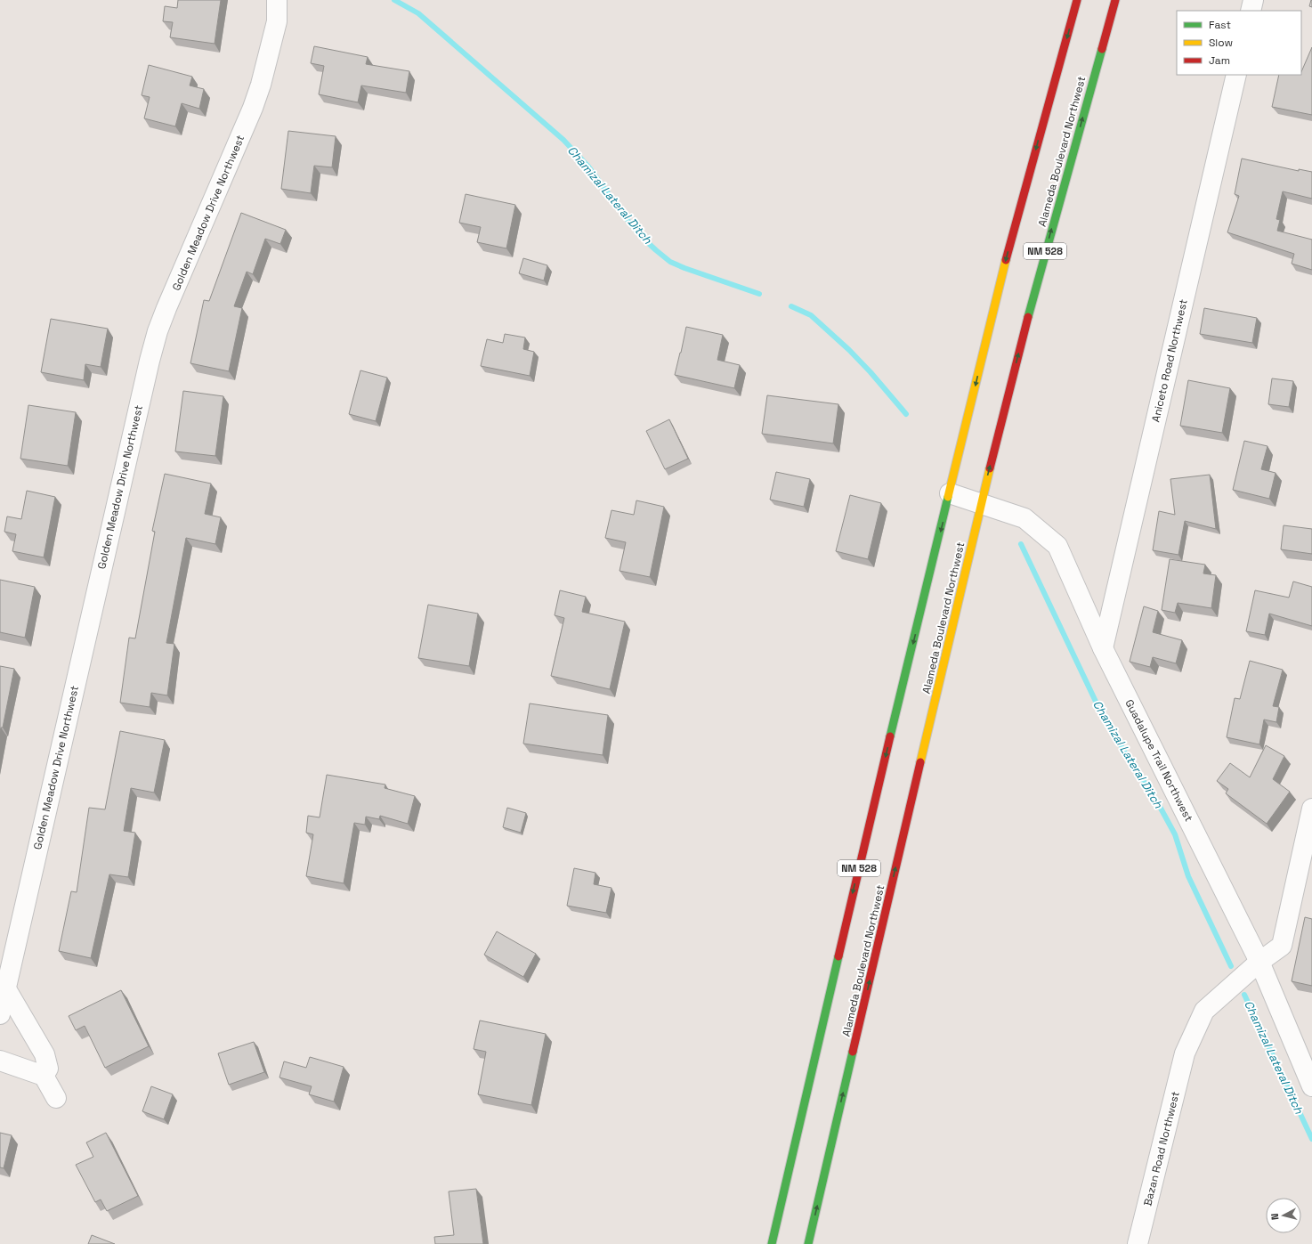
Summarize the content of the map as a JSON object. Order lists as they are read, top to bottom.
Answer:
{
  "streets": {
    "main road": ["Alameda Boulevard Northwest", "NM 528"],
    "street": [
      "Golden Meadow Drive Northwest",
      "Aniceto Road Northwest",
      "Guadalupe Trail Northwest",
      "Bazan Road Northwest"
    ]
  },
  "crossings": [
    ["Alameda Boulevard Northwest", "Guadalupe Trail Northwest"],
    ["NM 528", "Guadalupe Trail Northwest"],
    ["Aniceto Road Northwest", "Guadalupe Trail Northwest"],
    ["Guadalupe Trail Northwest", "Bazan Road Northwest"]
  ],
  "water": ["Chamizal Lateral Ditch"],
  "legend": ["Fast", "Slow", "Jam"],
  "north": "left"
}
